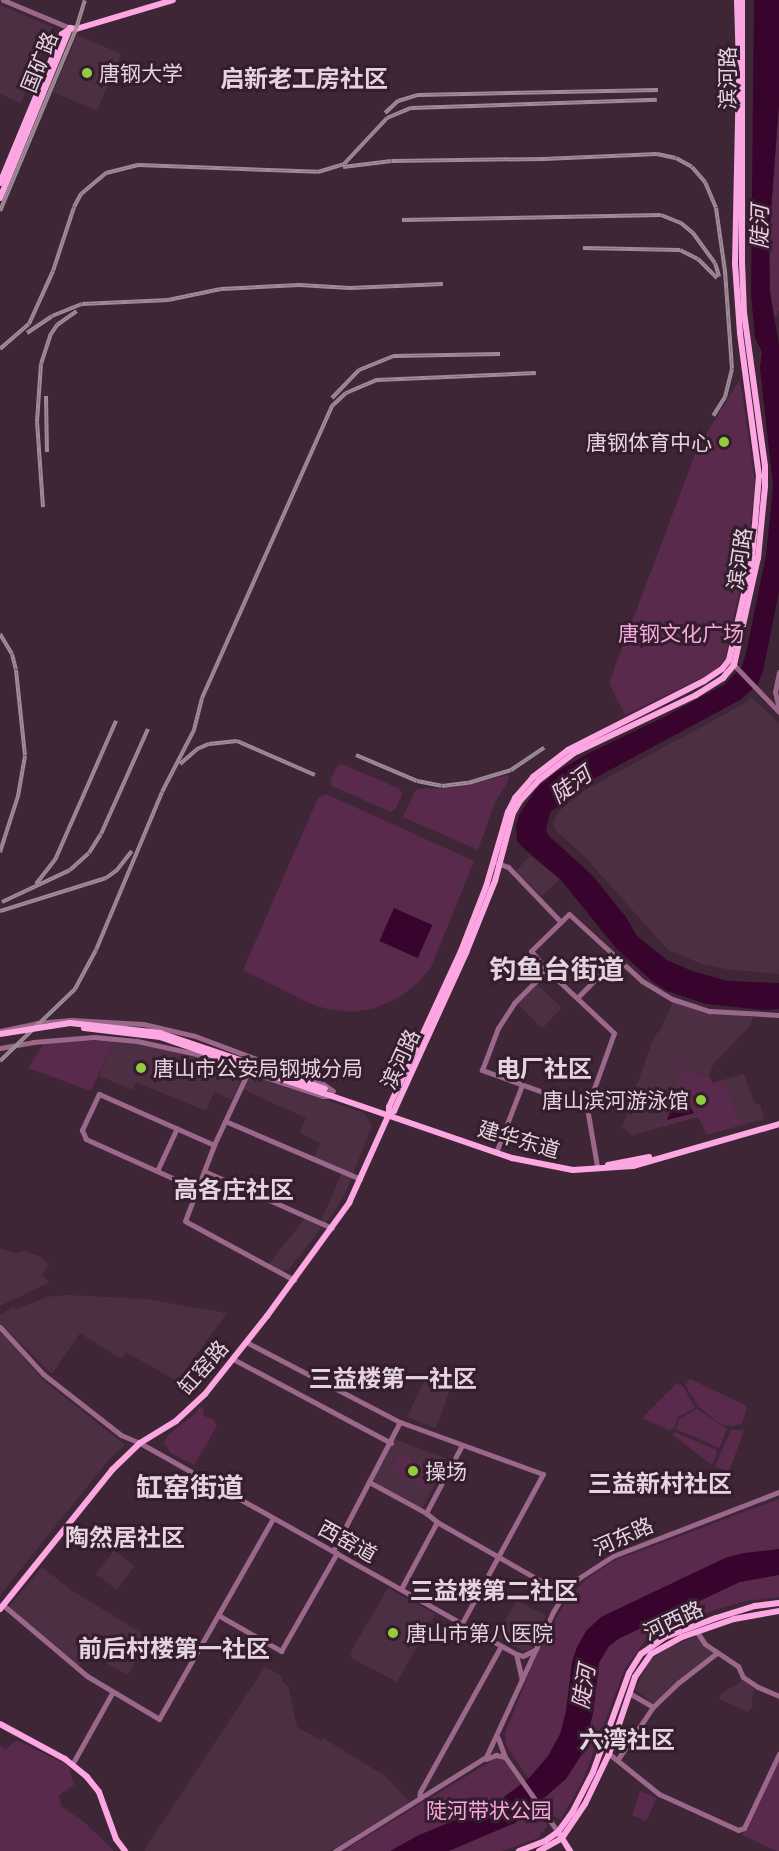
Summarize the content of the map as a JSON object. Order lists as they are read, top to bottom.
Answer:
{
  "streets": {
    "main road": [
      "国矿路",
      "滨河路",
      "建华东道",
      "缸窑路",
      "河西路"
    ],
    "street": ["河东路", "西窑道"]
  },
  "crossings": [
    ["滨河路", "建华东道"],
    ["滨河路", "缸窑路"],
    ["建华东道", "缸窑路"],
    ["缸窑路", "西窑道"]
  ],
  "districts": [
    "启新老工房社区",
    "钓鱼台街道",
    "电厂社区",
    "高各庄社区",
    "三益楼第一社区",
    "三益新村社区",
    "缸窑街道",
    "陶然居社区",
    "三益楼第二社区",
    "前后村楼第一社区",
    "六湾社区"
  ],
  "water": ["陡河"],
  "parks": ["唐钢文化广场", "陡河带状公园"],
  "places": [
    "唐钢大学",
    "唐钢体育中心",
    "唐山市公安局钢城分局",
    "唐山滨河游泳馆",
    "操场",
    "唐山市第八医院"
  ]
}
